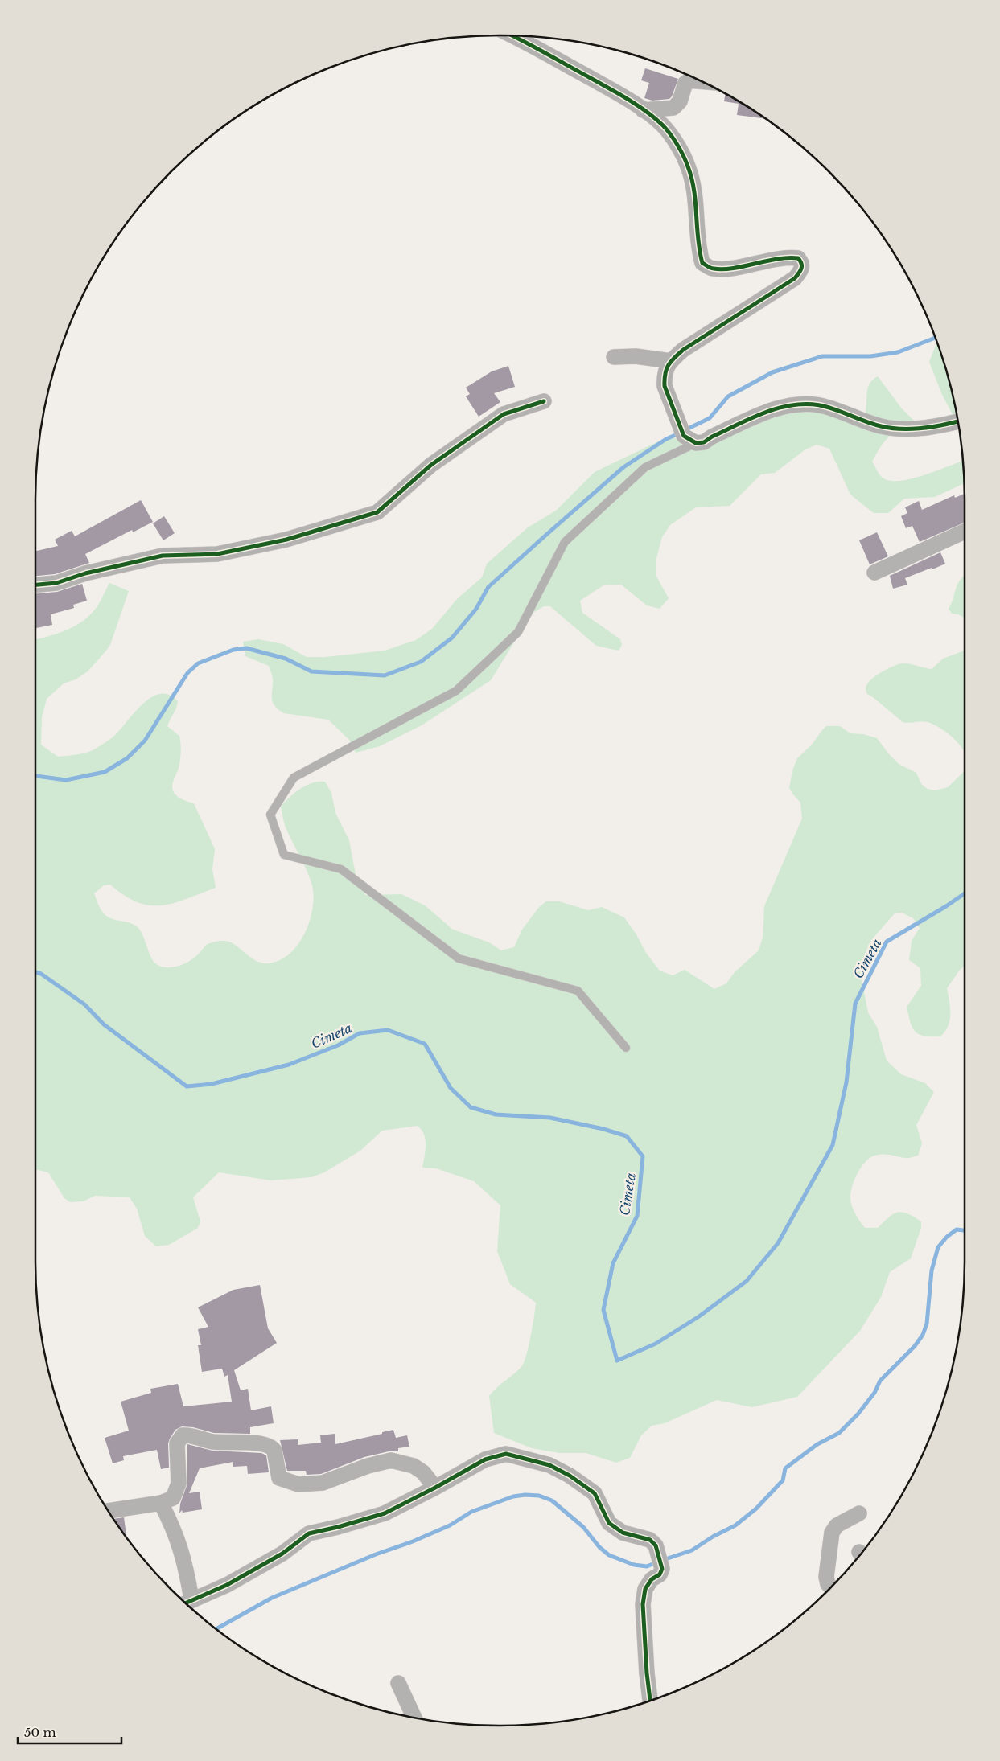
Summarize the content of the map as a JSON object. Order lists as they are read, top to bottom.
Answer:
{
  "water": ["Cimeta"],
  "scale_bar": "50 m"
}
